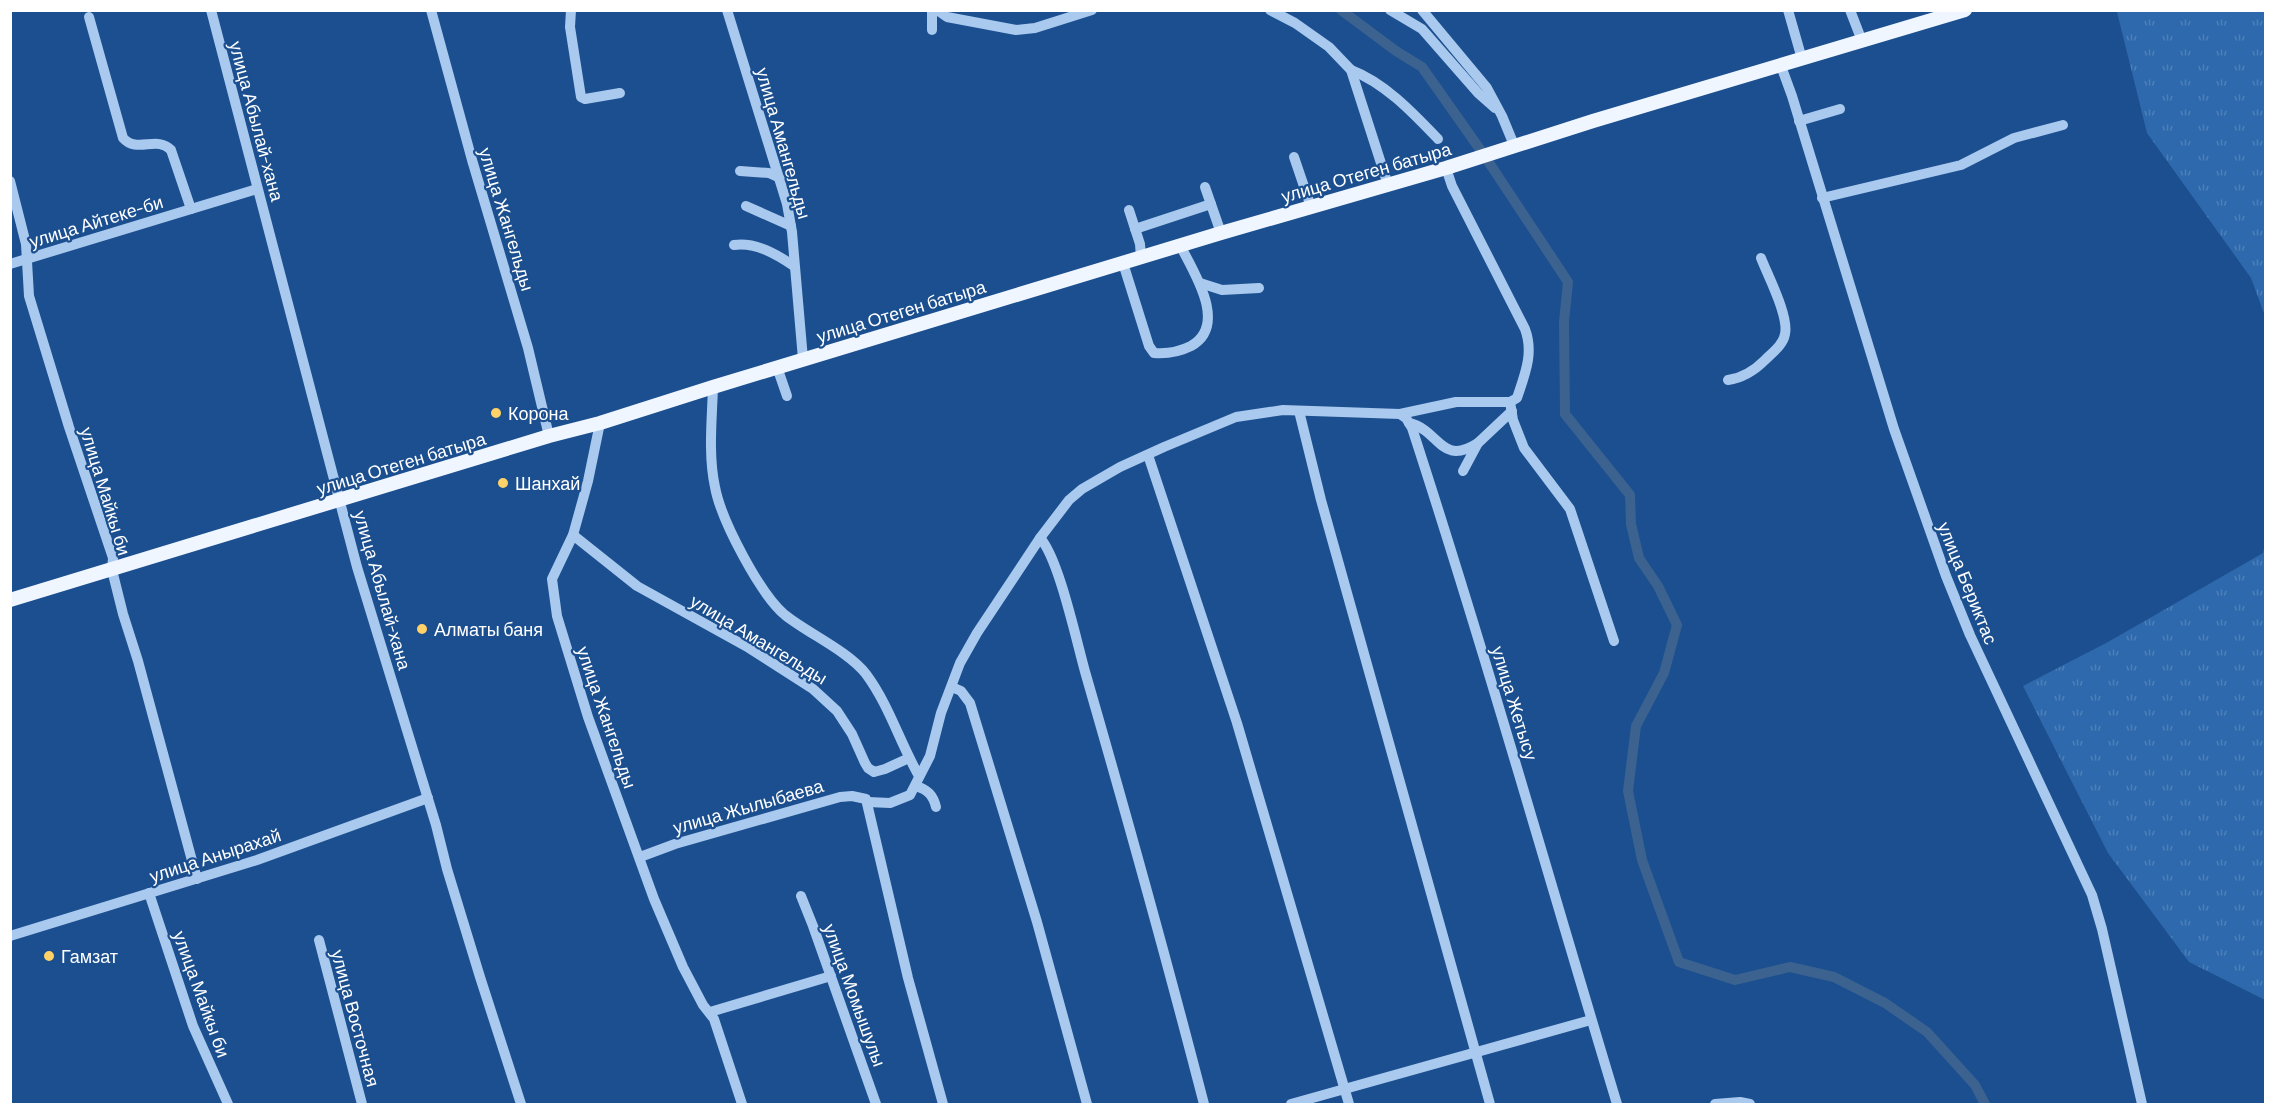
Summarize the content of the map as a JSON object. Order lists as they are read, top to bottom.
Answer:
{
  "streets": {
    "main road": ["улица Отеген батыра"],
    "street": [
      "улица Абылай-хана",
      "улица Амангельды",
      "улица Жангельды",
      "улица Айтеке-би",
      "улица Майкы би",
      "улица Бериктас",
      "улица Жетысу",
      "улица Жылыбаева",
      "улица Анырахай",
      "улица Момышулы",
      "улица Восточная"
    ]
  },
  "crossings": [
    ["улица Абылай-хана", "улица Отеген батыра"],
    ["улица Абылай-хана", "улица Айтеке-би"],
    ["улица Абылай-хана", "улица Анырахай"],
    ["улица Амангельды", "улица Отеген батыра"],
    ["улица Амангельды", "улица Жангельды"],
    ["улица Отеген батыра", "улица Жангельды"],
    ["улица Отеген батыра", "улица Майкы би"],
    ["улица Отеген батыра", "улица Бериктас"],
    ["улица Жангельды", "улица Жылыбаева"],
    ["улица Айтеке-би", "улица Майкы би"],
    ["улица Майкы би", "улица Анырахай"]
  ],
  "places": [
    "Корона",
    "Шанхай",
    "Алматы баня",
    "Гамзат"
  ]
}
